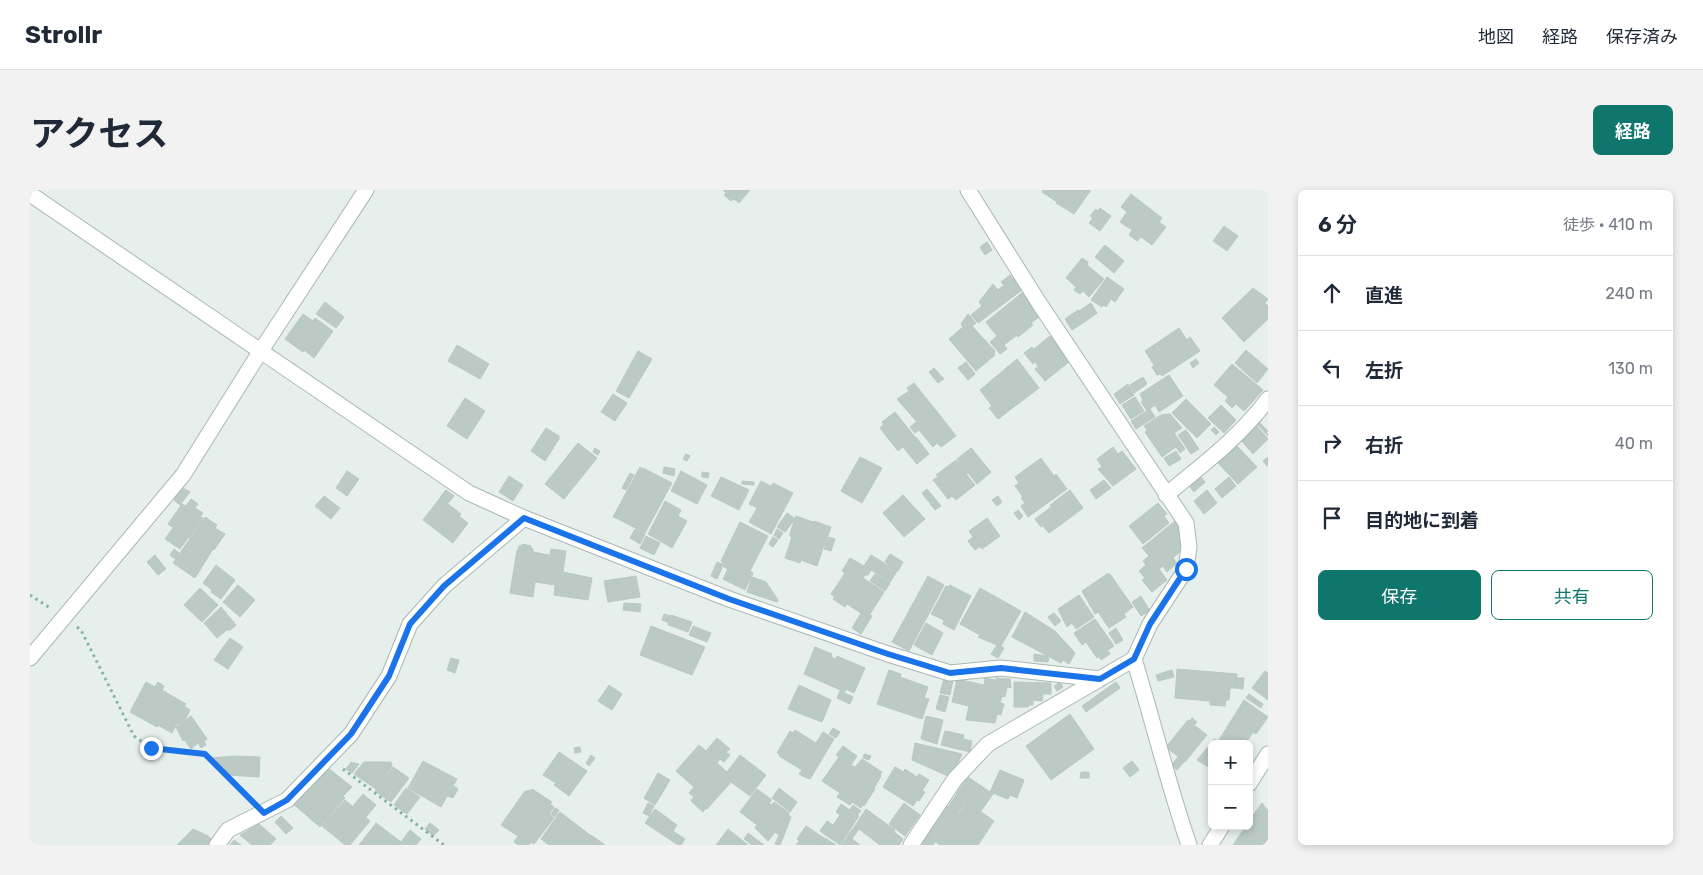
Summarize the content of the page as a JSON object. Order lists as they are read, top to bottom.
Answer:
{
  "page": {
    "header": "Strollr",
    "nav": ["地図", "経路", "保存済み"],
    "title": "アクセス",
    "buttons": [
      "経路",
      ["保存", "共有"]
    ],
    "heading": ["6 分", "徒歩 · 410 m"],
    "list": [
      ["直進", "240 m"],
      ["左折", "130 m"],
      ["右折", "40 m"],
      "目的地に到着"
    ],
    "map_buttons": ["+", "−"]
  }
}
